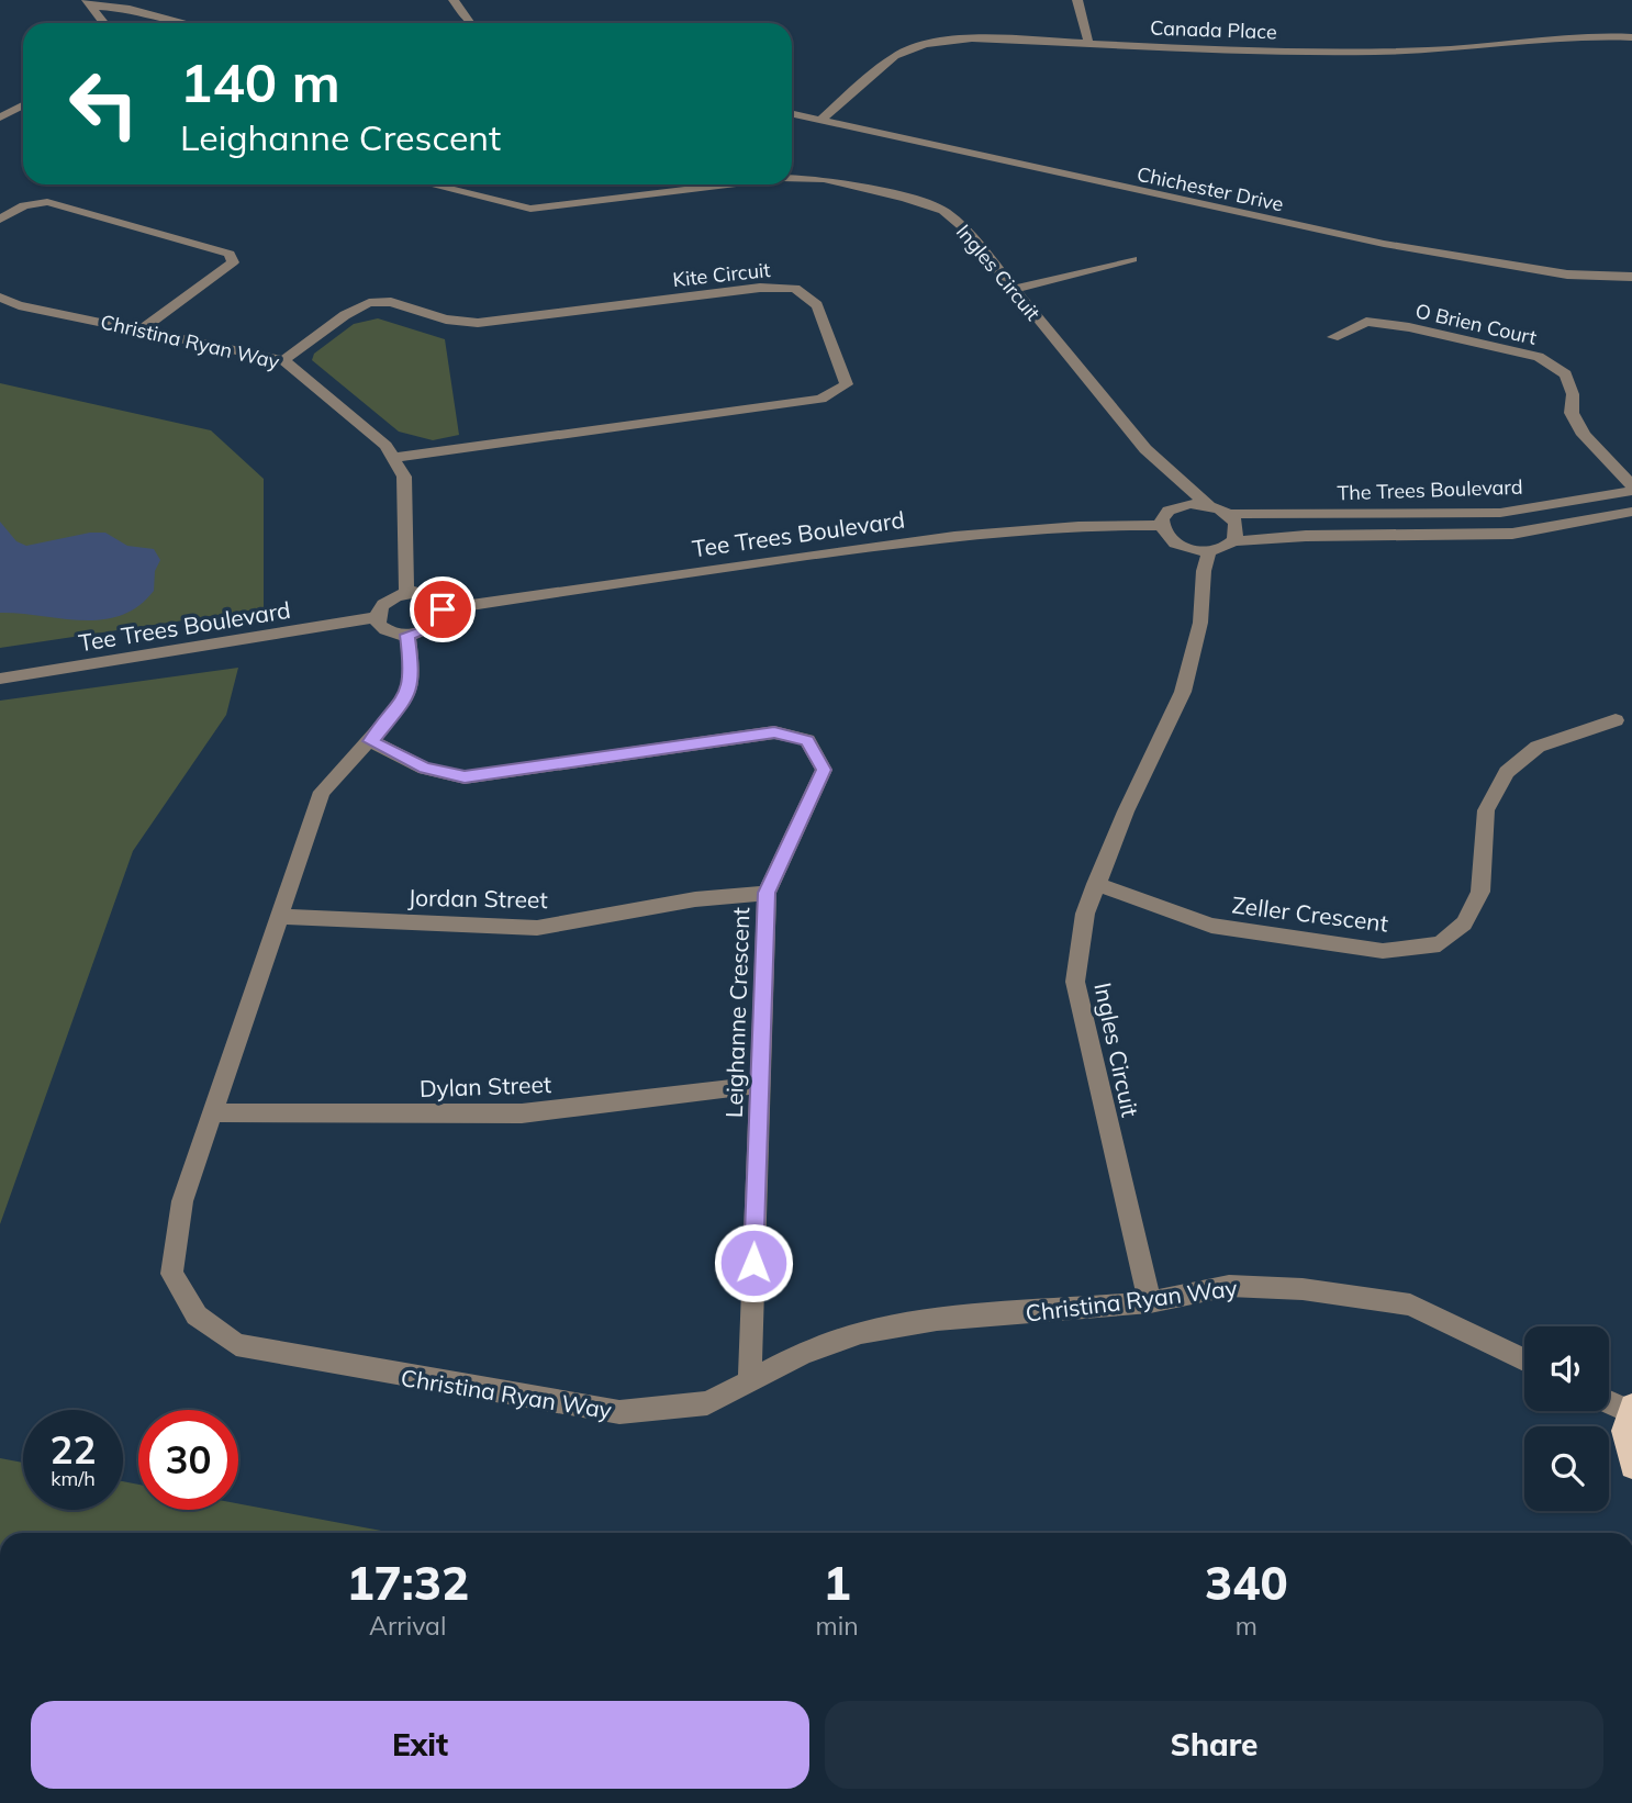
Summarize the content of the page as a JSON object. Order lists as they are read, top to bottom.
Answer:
{
  "streets": {
    "street": [
      "Canada Place",
      "Chichester Drive",
      "Ingles Circuit",
      "Kite Circuit",
      "O Brien Court",
      "Christina Ryan Way",
      "The Trees Boulevard",
      "Tee Trees Boulevard",
      "Jordan Street",
      "Zeller Crescent",
      "Leighanne Crescent",
      "Dylan Street"
    ]
  },
  "crossings": [
    ["Canada Place", "Chichester Drive"],
    ["Ingles Circuit", "Christina Ryan Way"],
    ["Ingles Circuit", "The Trees Boulevard"],
    ["Ingles Circuit", "Tee Trees Boulevard"],
    ["Ingles Circuit", "Zeller Crescent"],
    ["Kite Circuit", "Christina Ryan Way"],
    ["Christina Ryan Way", "Tee Trees Boulevard"],
    ["Christina Ryan Way", "Jordan Street"],
    ["Christina Ryan Way", "Leighanne Crescent"],
    ["Christina Ryan Way", "Dylan Street"],
    ["The Trees Boulevard", "Tee Trees Boulevard"],
    ["Jordan Street", "Leighanne Crescent"],
    ["Leighanne Crescent", "Dylan Street"]
  ],
  "page": {
    "turn": ["140 m", "Leighanne Crescent"],
    "speed": "22 km/h",
    "limit": "30",
    "eta": [
      "17:32",
      "Arrival",
      "1",
      "min",
      "340",
      "m"
    ],
    "buttons": ["Exit", "Share"]
  }
}
